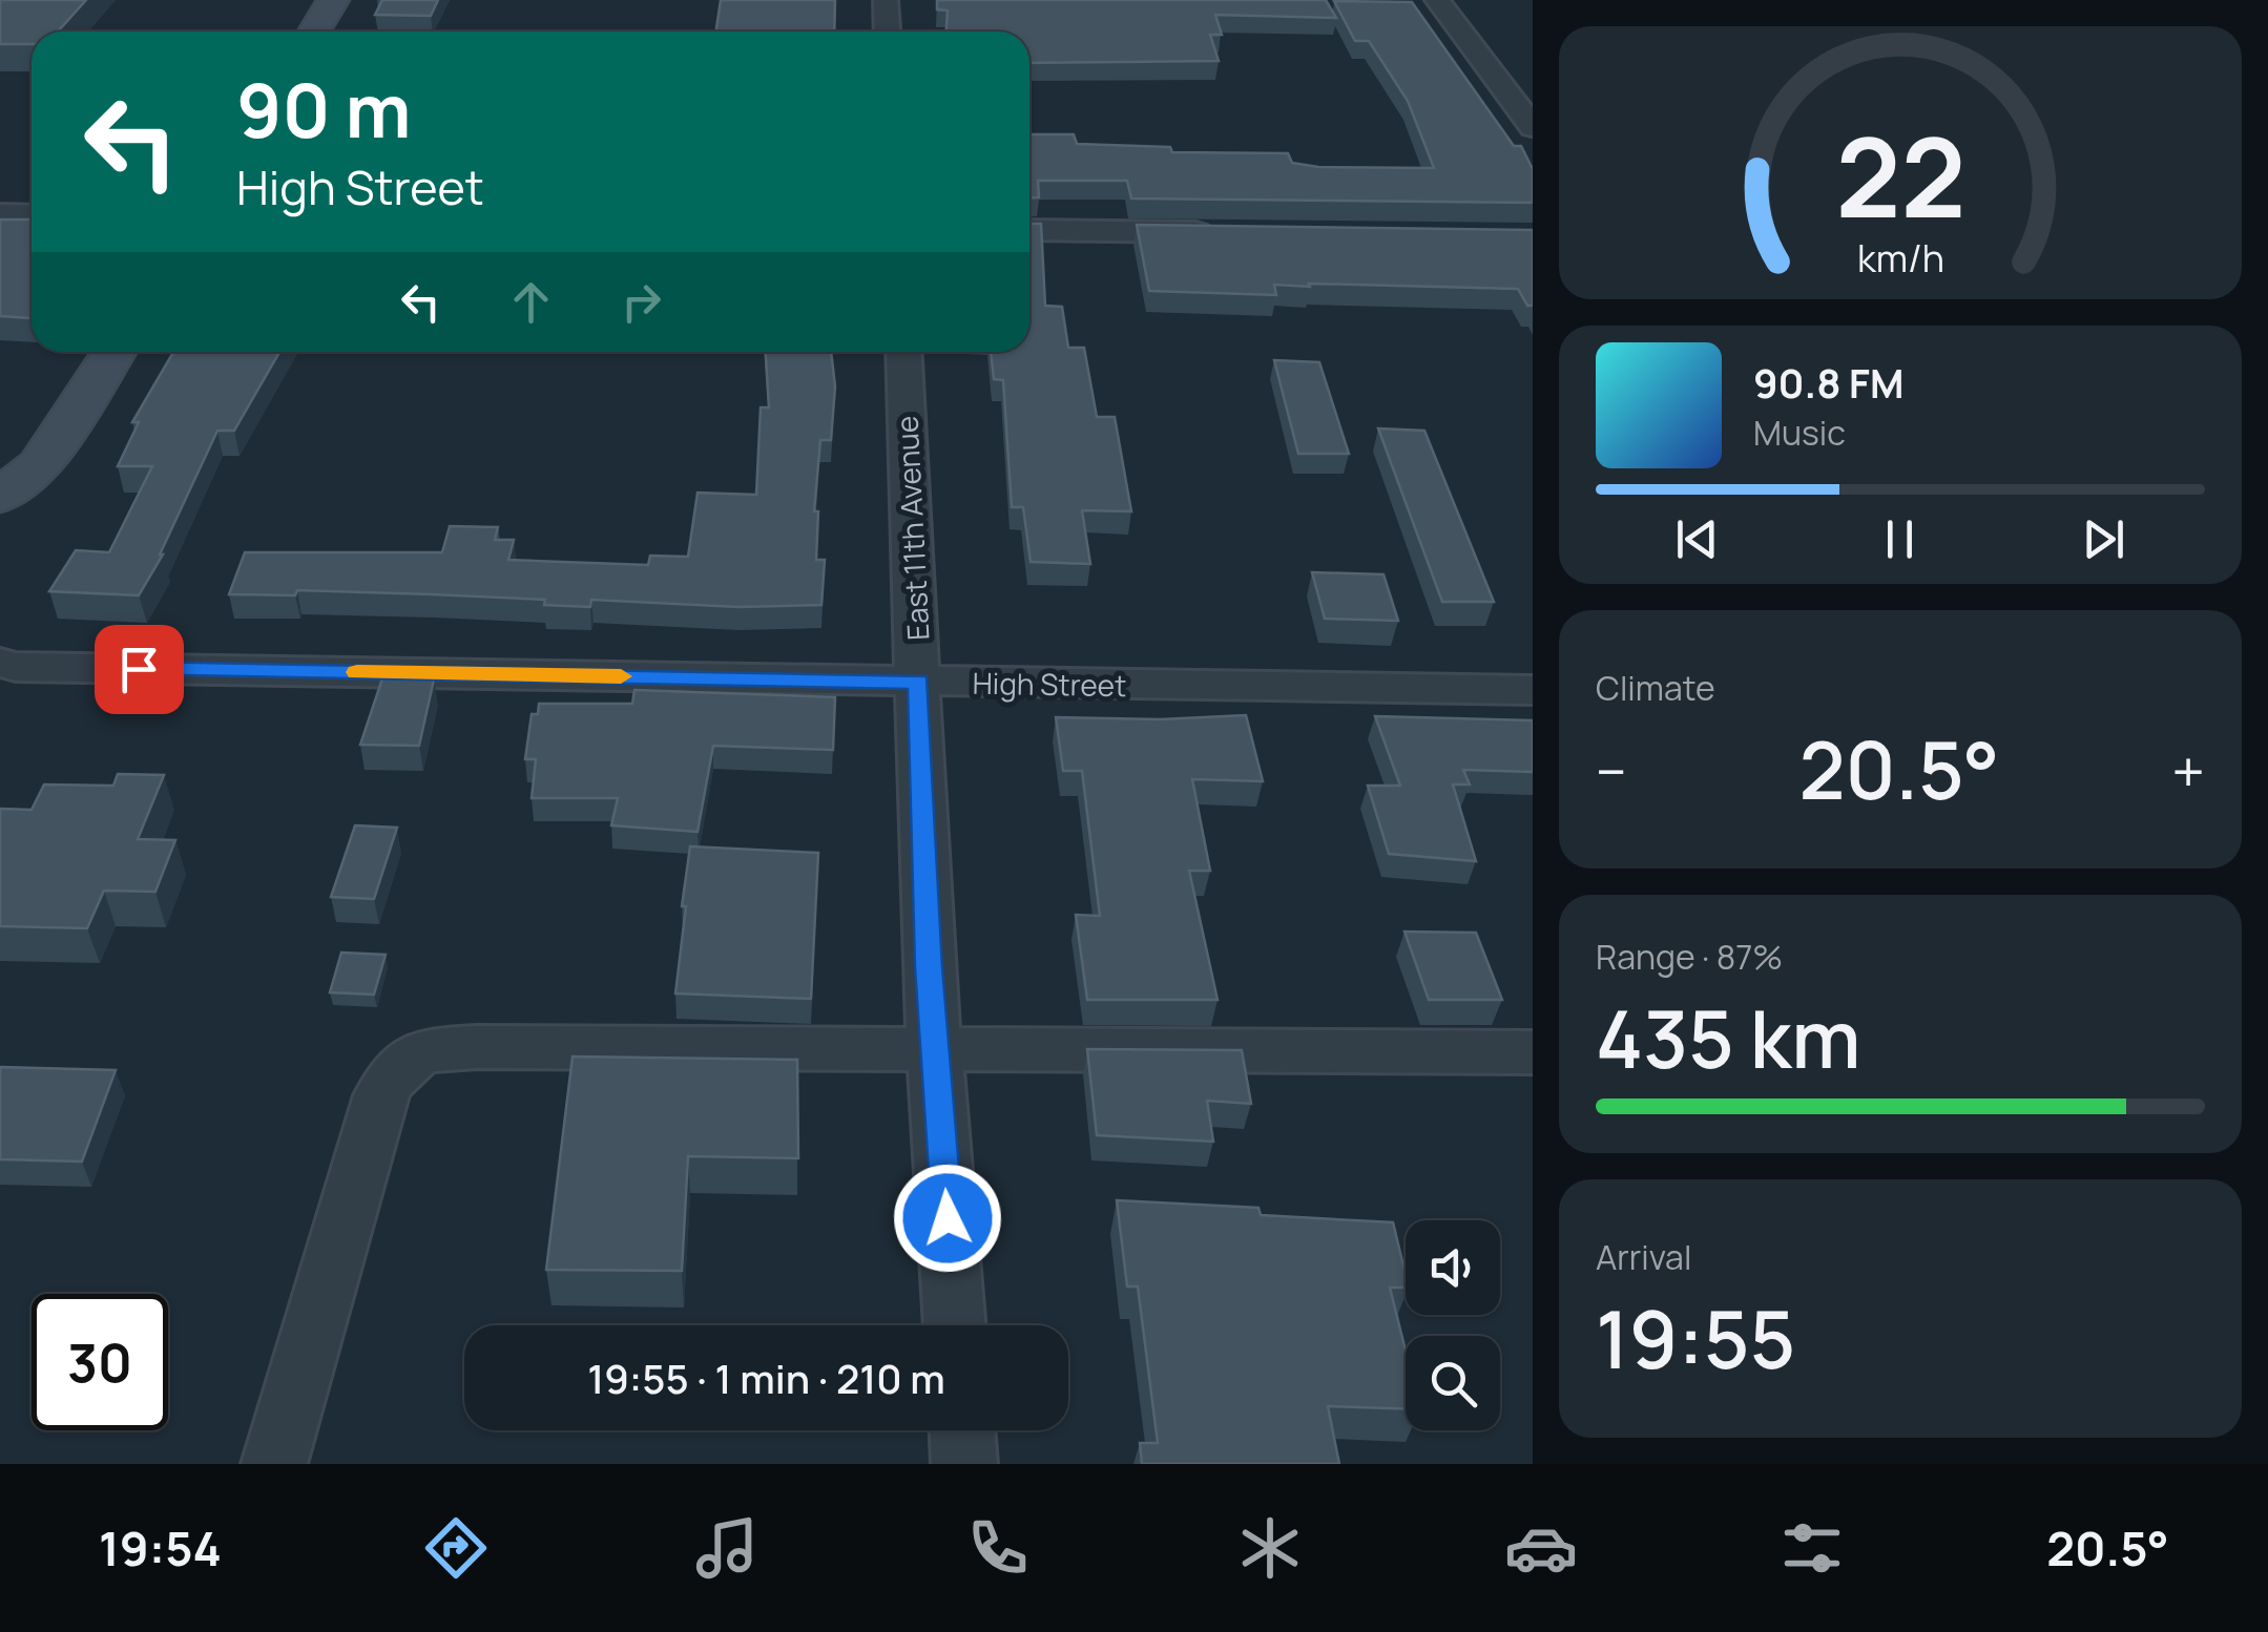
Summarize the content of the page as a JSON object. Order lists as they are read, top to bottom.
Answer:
{
  "streets": {
    "street": ["East 11th Avenue", "High Street"]
  },
  "crossings": [
    ["East 11th Avenue", "High Street"]
  ],
  "page": {
    "turn": ["90 m", "High Street"],
    "song": ["90.8 FM", "Music"],
    "tile": [
      "Climate",
      ["Range · 87%", "435 km"],
      ["Arrival", "19:55"]
    ],
    "heat": ["−", "20.5°", "+"],
    "limit": "30",
    "trip": "19:55 · 1 min · 210 m",
    "tabs": ["19:54", "20.5°"],
    "gauge": ["22", "km/h"]
  }
}
